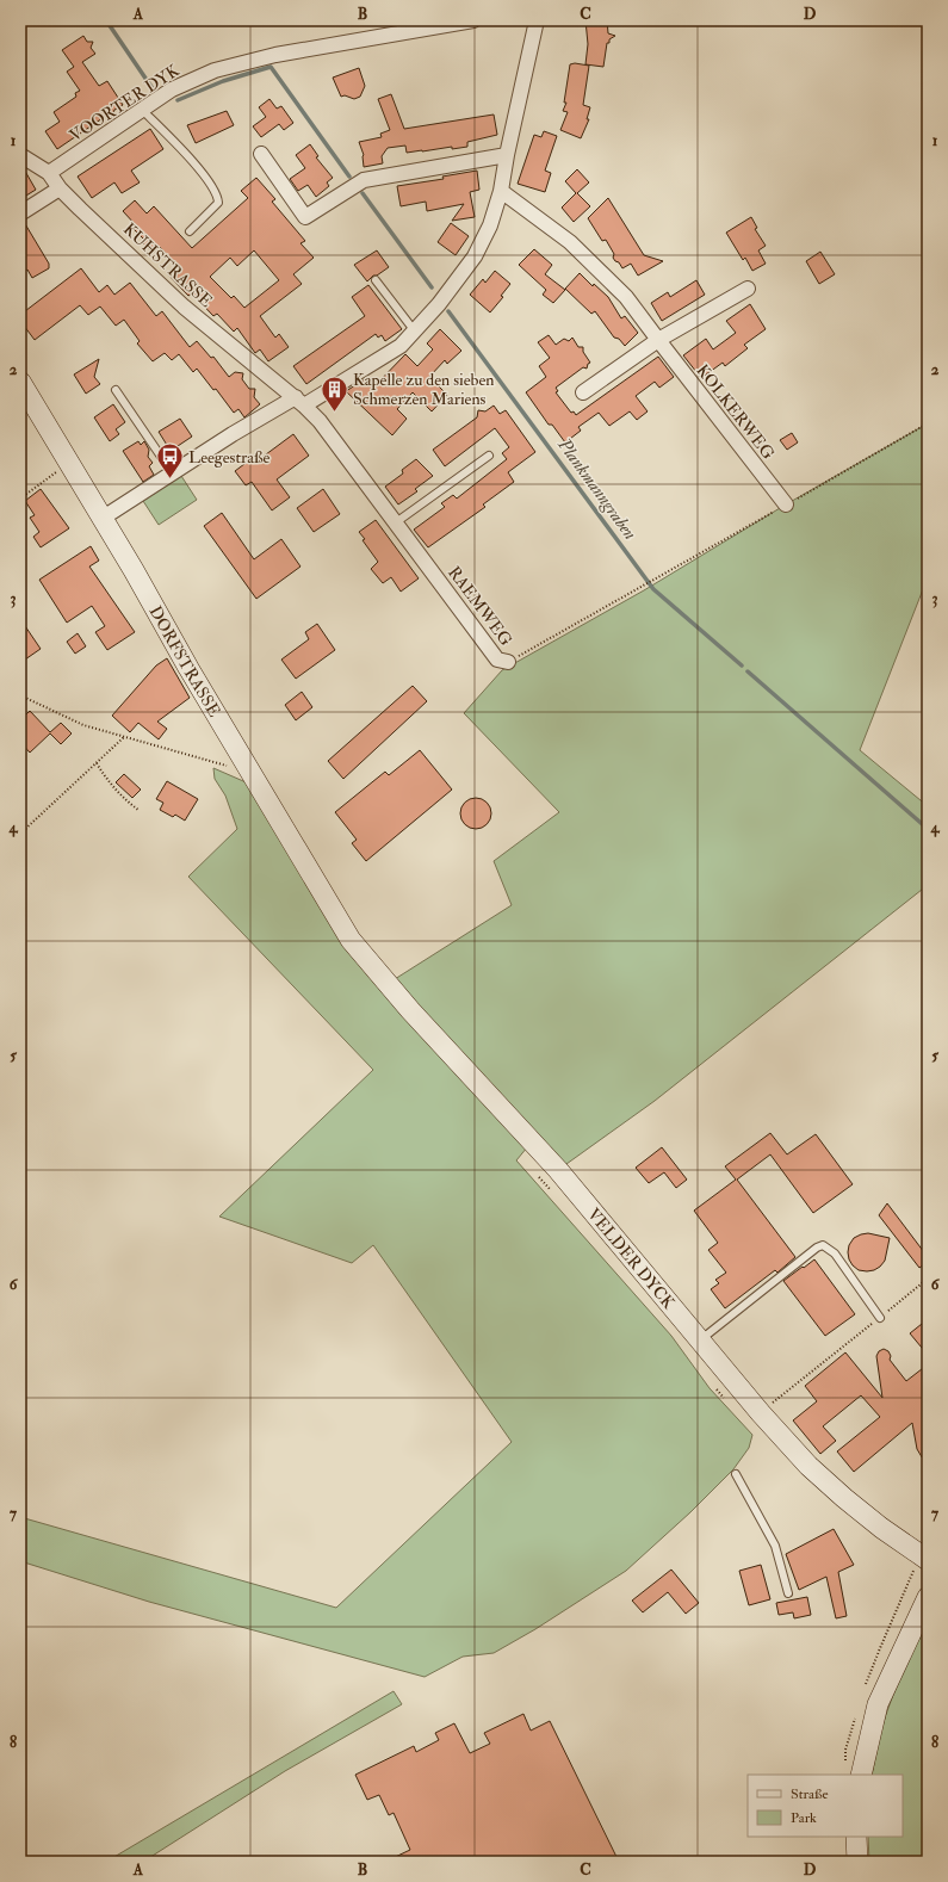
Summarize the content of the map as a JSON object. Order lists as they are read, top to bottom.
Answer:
{
  "streets": {
    "main road": ["DORFSTRASSE", "VELDER DYCK"],
    "street": [
      "VOORTER DYK",
      "KUHSTRASSE",
      "KOLKERWEG",
      "RAEMWEG"
    ]
  },
  "crossings": [
    ["VOORTER DYK", "KUHSTRASSE"],
    ["KUHSTRASSE", "RAEMWEG"],
    ["DORFSTRASSE", "VELDER DYCK"]
  ],
  "water": ["Plankmanngraben"],
  "places": {
    "building": ["Kapelle zu den sieben Schmerzen Mariens"],
    "bus stop": ["Leegestraße"]
  },
  "legend": ["Straße", "Park"],
  "grid": {
    "columns": [
      "A",
      "B",
      "C",
      "D"
    ],
    "rows": [
      "1",
      "2",
      "3",
      "4",
      "5",
      "6",
      "7",
      "8"
    ]
  }
}
